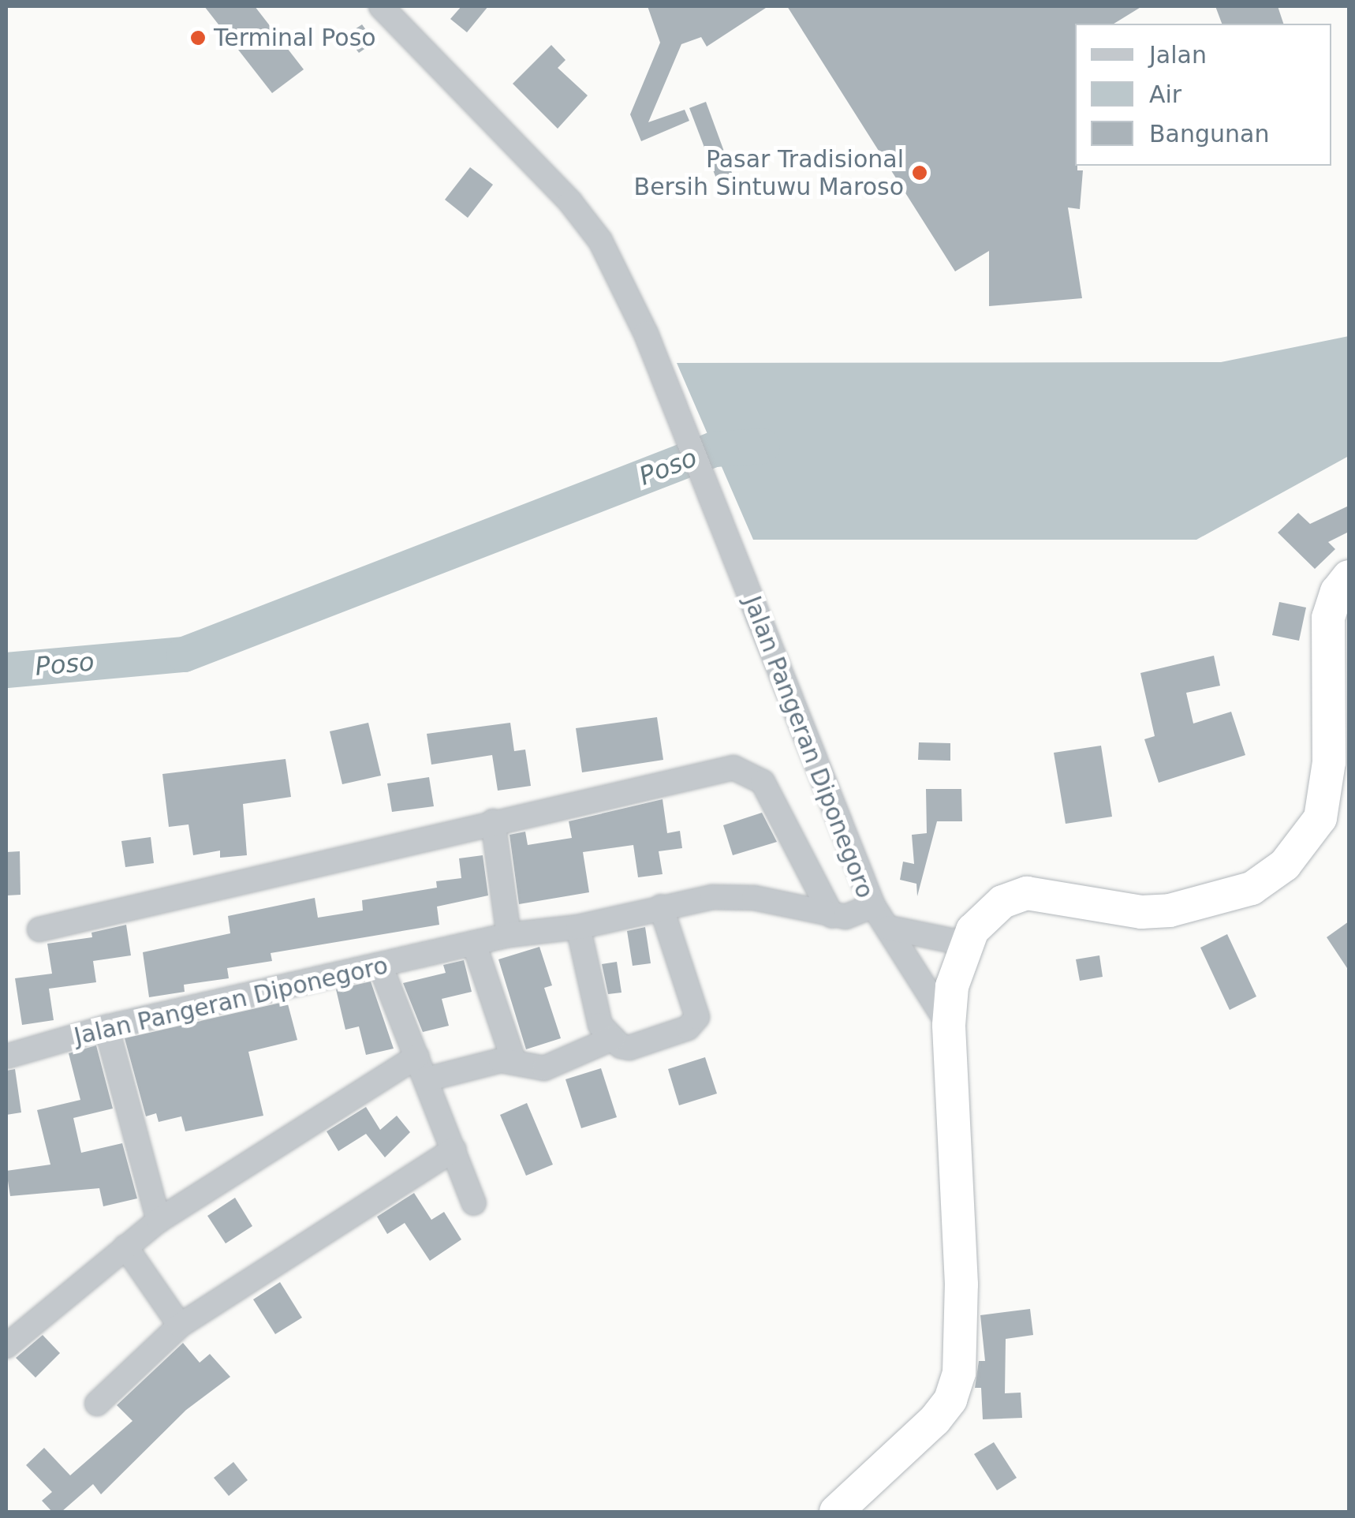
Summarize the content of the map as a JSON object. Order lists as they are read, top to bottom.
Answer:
{
  "streets": {
    "street": ["Jalan Pangeran Diponegoro"]
  },
  "water": ["Poso"],
  "places": ["Terminal Poso", "Pasar Tradisional Bersih Sintuwu Maroso"],
  "legend": ["Jalan", "Air", "Bangunan"]
}
